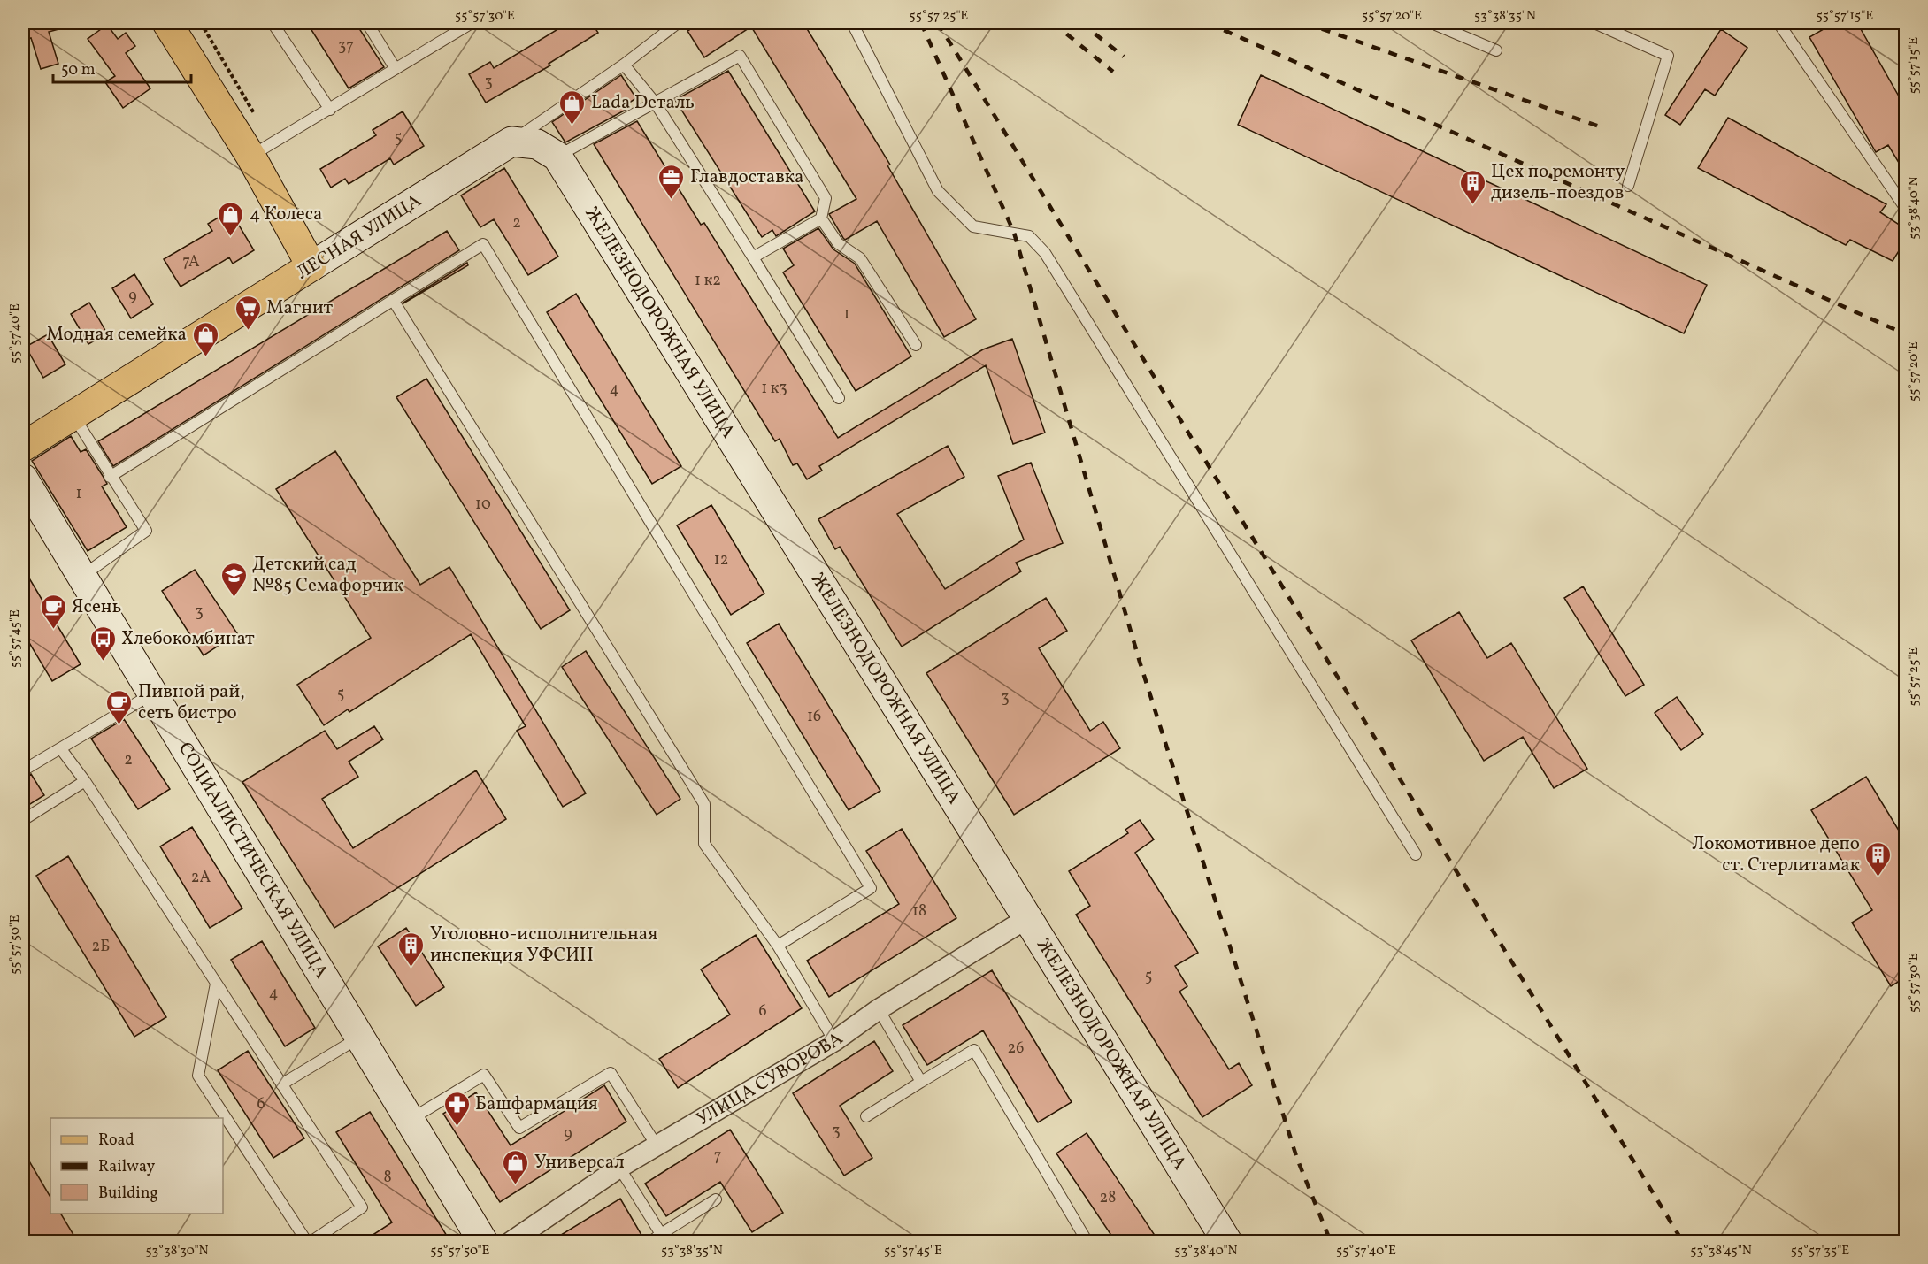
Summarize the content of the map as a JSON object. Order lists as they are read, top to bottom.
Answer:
{
  "streets": {
    "main road": ["ЛЕСНАЯ УЛИЦА", "ЖЕЛЕЗНОДОРОЖНАЯ УЛИЦА", "СОЦИАЛИСТИЧЕСКАЯ УЛИЦА"],
    "street": ["УЛИЦА СУВОРОВА"]
  },
  "crossings": [
    ["ЛЕСНАЯ УЛИЦА", "ЖЕЛЕЗНОДОРОЖНАЯ УЛИЦА"],
    ["ЖЕЛЕЗНОДОРОЖНАЯ УЛИЦА", "УЛИЦА СУВОРОВА"]
  ],
  "places": {
    "shop": [
      "Lada Dеталь",
      "4 Колеса",
      "Модная семейка",
      "Универсал"
    ],
    "office": ["Главдоставка"],
    "building": ["Цех по ремонту дизель-поездов", "Локомотивное депо ст. Стерлитамак", "Уголовно-исполнительная инспекция УФСИН"],
    "supermarket": ["Магнит"],
    "school or university": ["Детский сад №85 Семафорчик"],
    "cafe": ["Ясень", "Пивной рай, сеть бистро"],
    "bus stop": ["Хлебокомбинат"],
    "pharmacy": ["Башфармация"]
  },
  "house_numbers": [
    "37",
    "3",
    "5",
    "2",
    "7А",
    "1 к2",
    "9",
    "1",
    "1 к3",
    "4",
    "1",
    "10",
    "12",
    "3",
    "5",
    "3",
    "16",
    "2",
    "2А",
    "18",
    "2Б",
    "5",
    "4",
    "6",
    "26",
    "6",
    "3",
    "9",
    "7",
    "8",
    "28"
  ],
  "legend": ["Road", "Railway", "Building"],
  "scale_bar": "50 m",
  "coordinates": [
    "55°57'30\"E",
    "55°57'25\"E",
    "55°57'20\"E",
    "53°38'35\"N",
    "55°57'15\"E",
    "53°38'40\"N",
    "55°57'40\"E",
    "55°57'45\"E",
    "55°57'50\"E",
    "53°38'30\"N",
    "53°38'45\"N",
    "55°57'35\"E"
  ]
}
